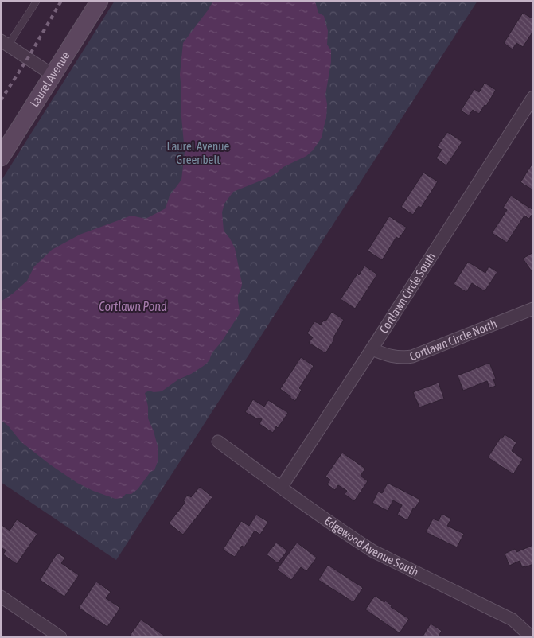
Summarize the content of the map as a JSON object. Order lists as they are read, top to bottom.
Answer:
{
  "streets": {
    "street": [
      "Laurel Avenue",
      "Cortlawn Circle South",
      "Cortlawn Circle North",
      "Edgewood Avenue South"
    ]
  },
  "crossings": [
    ["Cortlawn Circle South", "Cortlawn Circle North"],
    ["Cortlawn Circle South", "Edgewood Avenue South"]
  ],
  "water": ["Cortlawn Pond"],
  "parks": ["Laurel Avenue Greenbelt"]
}
